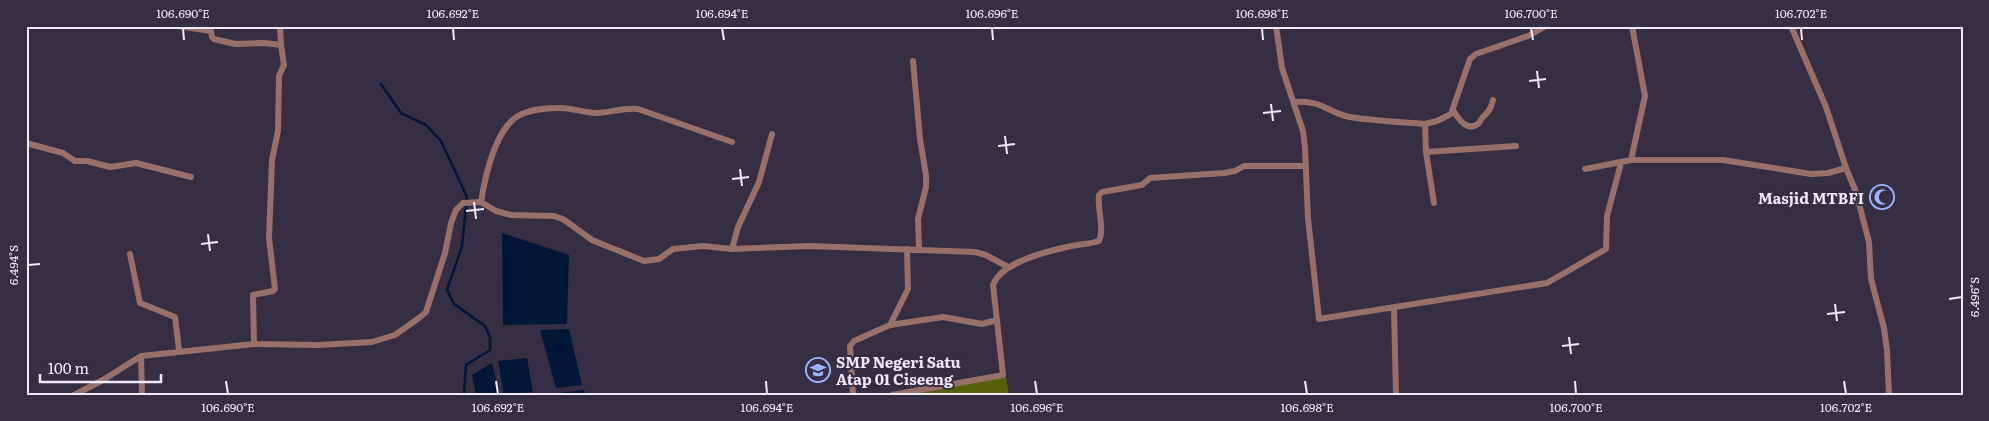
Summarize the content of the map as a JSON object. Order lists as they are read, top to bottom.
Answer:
{
  "places": {
    "mosque": ["Masjid MTBFI"],
    "school or university": ["SMP Negeri Satu Atap 01 Ciseeng"]
  },
  "scale_bar": "100 m",
  "coordinates": [
    "106.690°E",
    "106.692°E",
    "106.694°E",
    "106.696°E",
    "106.698°E",
    "106.700°E",
    "106.702°E",
    "6.494°S",
    "6.496°S"
  ]
}
